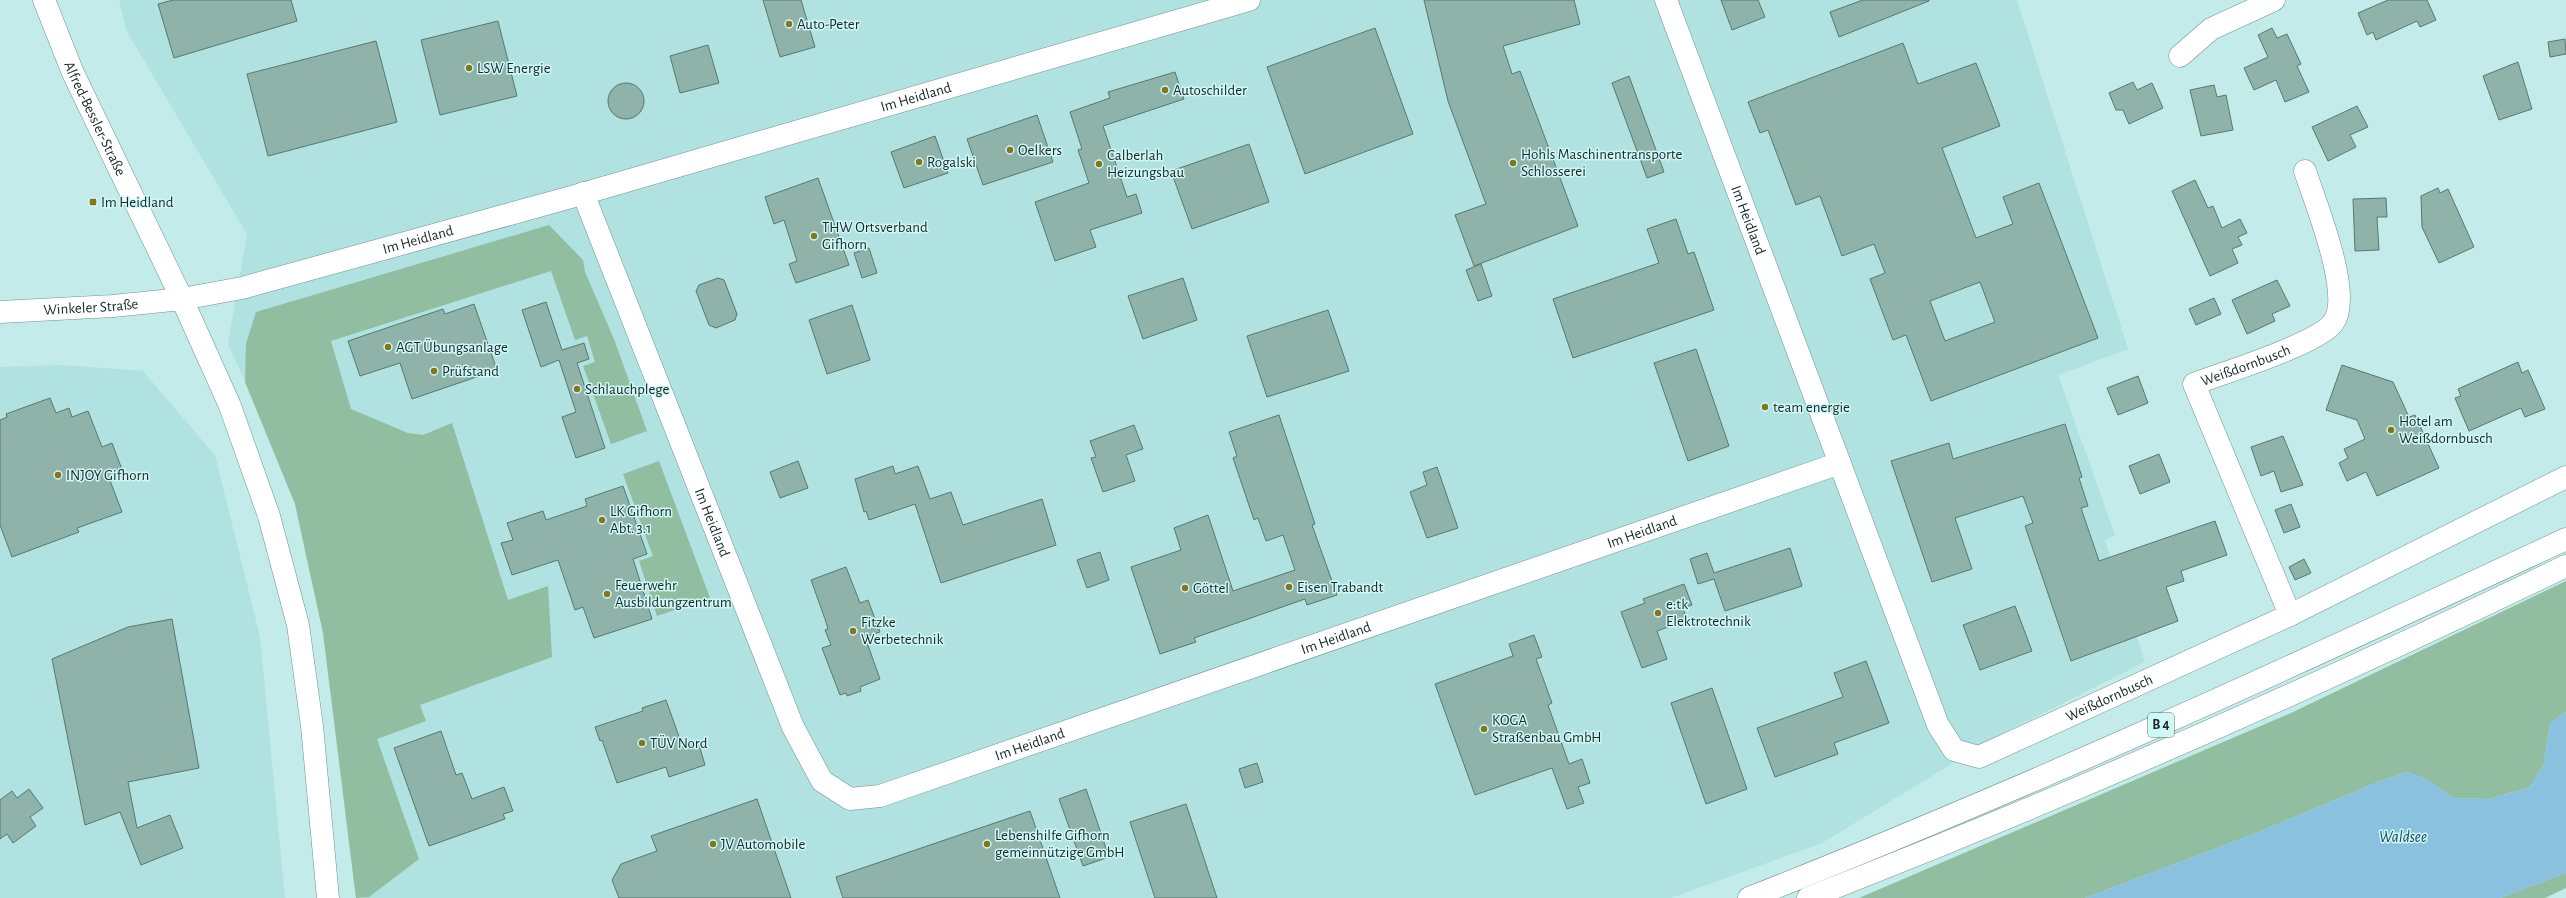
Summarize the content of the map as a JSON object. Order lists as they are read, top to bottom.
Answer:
{
  "streets": {
    "main road": [
      "Im Heidland",
      "Alfred-Bessler-Straße",
      "Winkeler Straße",
      "Weißdornbusch",
      "B 4"
    ]
  },
  "crossings": [
    ["Im Heidland", "Alfred-Bessler-Straße"],
    ["Im Heidland", "Winkeler Straße"],
    ["Im Heidland", "Weißdornbusch"],
    ["Alfred-Bessler-Straße", "Winkeler Straße"]
  ],
  "water": ["Waldsee"],
  "places": {
    "other": [
      "Auto-Peter",
      "LSW Energie",
      "Autoschilder",
      "Oelkers",
      "Rogalski",
      "Hohls Maschinentransporte Schlosserei",
      "Calberlah Heizungsbau",
      "THW Ortsverband Gifhorn",
      "AGT Übungsanlage",
      "Prüfstand",
      "Schlauchplege",
      "team energie",
      "Hotel am Weißdornbusch",
      "INJOY Gifhorn",
      "LK Gifhorn Abt. 3.1",
      "Eisen Trabandt",
      "Göttel",
      "Feuerwehr Ausbildungzentrum",
      "e:tk Elektrotechnik",
      "Fitzke Werbetechnik",
      "KOGA Straßenbau GmbH",
      "TÜV Nord",
      "JV Automobile",
      "Lebenshilfe Gifhorn gemeinnützige GmbH"
    ],
    "transit": ["Im Heidland"]
  }
}
